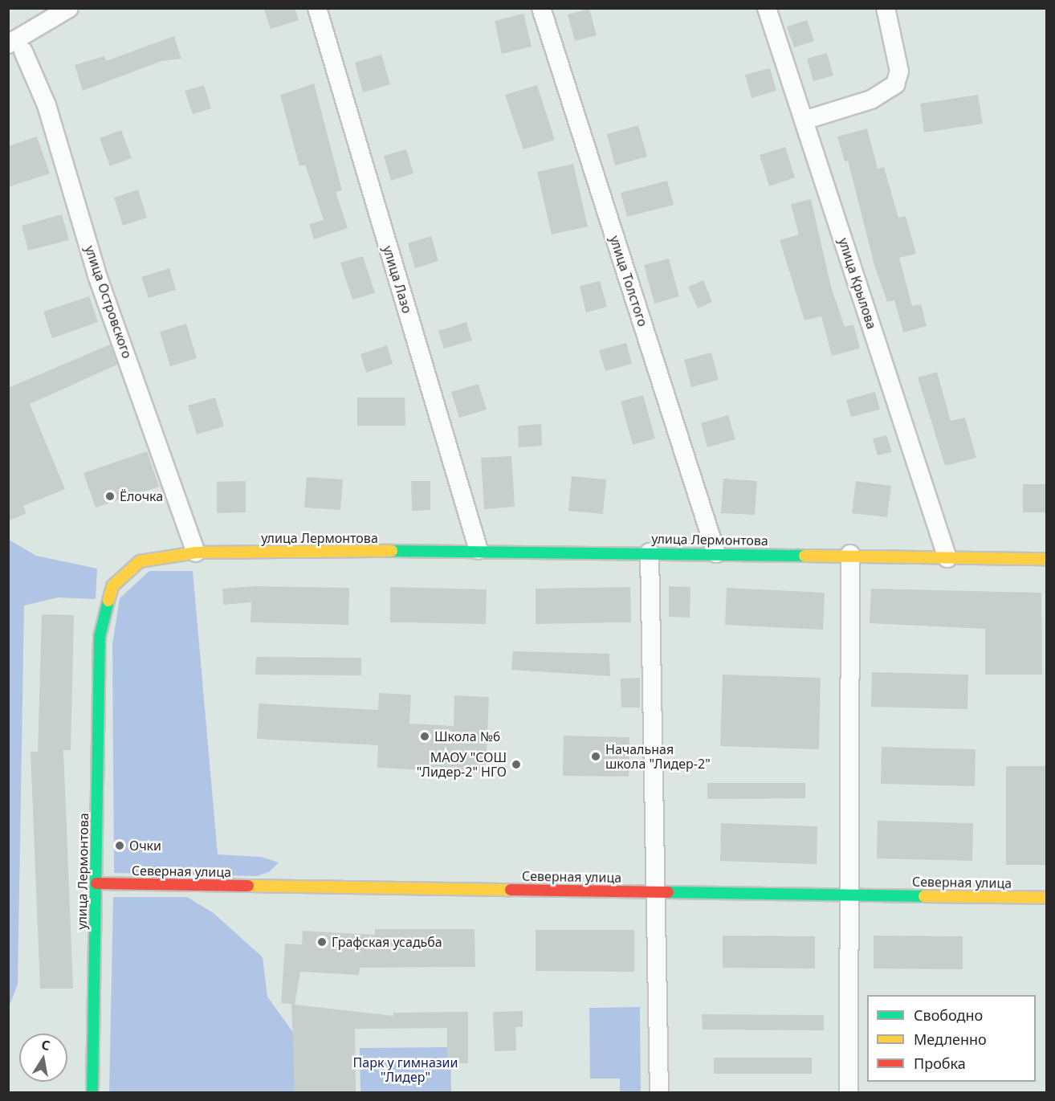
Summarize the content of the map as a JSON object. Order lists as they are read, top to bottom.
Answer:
{
  "streets": {
    "main road": ["улица Лермонтова", "Северная улица"],
    "street": [
      "улица Лазо",
      "улица Толстого",
      "улица Крылова",
      "улица Островского"
    ]
  },
  "crossings": [
    ["улица Лазо", "улица Лермонтова"],
    ["улица Толстого", "улица Лермонтова"],
    ["улица Крылова", "улица Лермонтова"],
    ["улица Островского", "улица Лермонтова"],
    ["улица Лермонтова", "Северная улица"]
  ],
  "parks": ["Парк у гимназии \"Лидер\""],
  "places": [
    "Ёлочка",
    "Школа №6",
    "Начальная школа \"Лидер-2\"",
    "МАОУ \"СОШ \"Лидер-2\" НГО",
    "Очки",
    "Графская усадьба"
  ],
  "legend": ["Свободно", "Медленно", "Пробка"],
  "north": "top"
}
